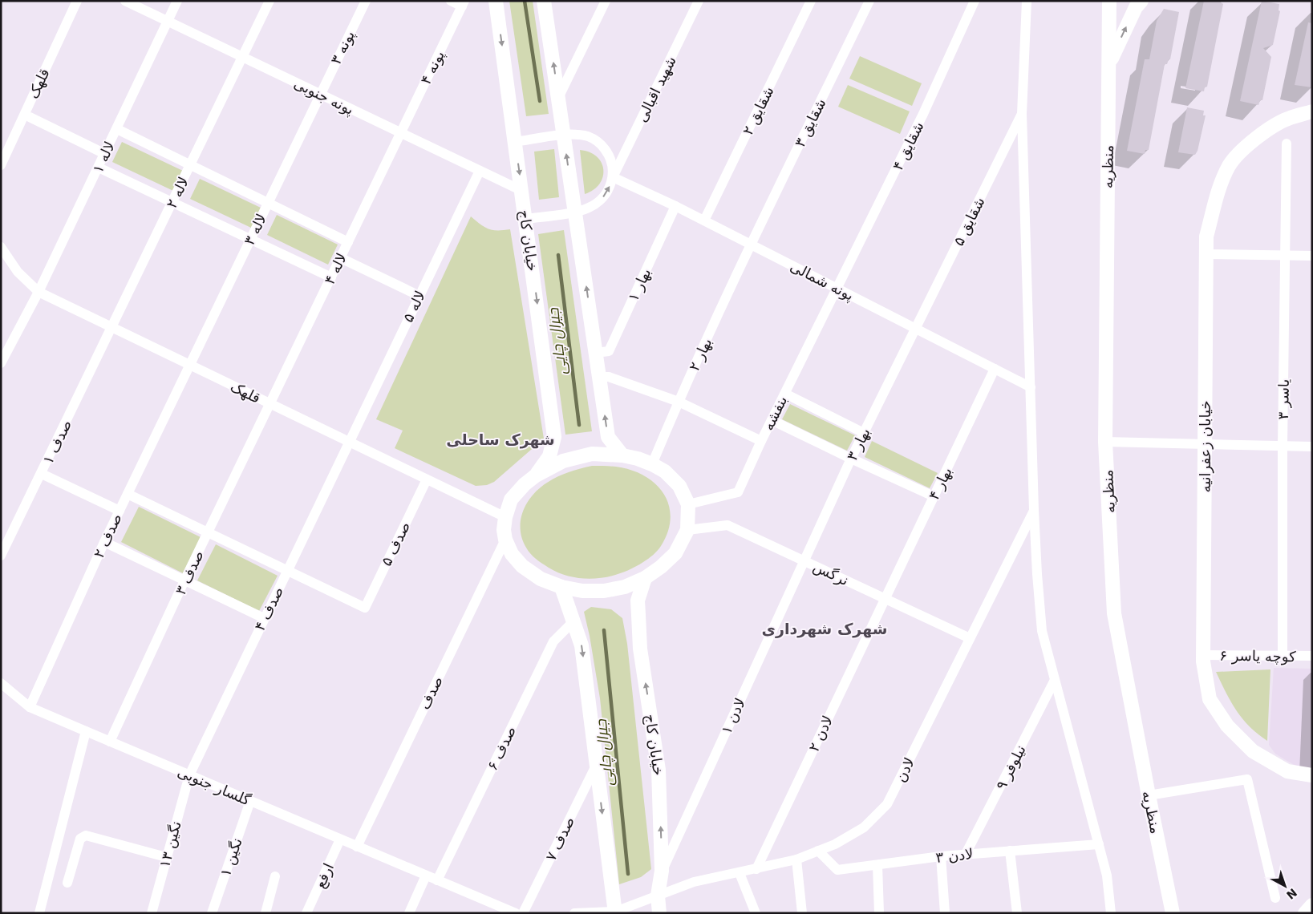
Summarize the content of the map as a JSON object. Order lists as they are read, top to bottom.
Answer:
{
  "streets": {
    "main road": ["منظریه", "خیابان کاج", "خیابان زعفرانیه"],
    "street": [
      "پونه ۳",
      "پونه ۴",
      "قلهک",
      "شهید اقبالی",
      "پونه جنوبی",
      "شقایق ۲",
      "شقایق ۳",
      "شقایق ۴",
      "لاله ۱",
      "لاله ۲",
      "شقایق ۵",
      "لاله ۳",
      "لاله ۴",
      "پونه شمالی",
      "بهار ۱",
      "لاله ۵",
      "بهار ۲",
      "یاسر ۳",
      "بنفشه",
      "صدف ۱",
      "بهار ۳",
      "بهار ۴",
      "صدف ۲",
      "صدف ۵",
      "صدف ۳",
      "نرگس",
      "صدف ۴",
      "کوچه یاسر ۶",
      "صدف",
      "لادن ۱",
      "لادن ۲",
      "صدف ۶",
      "نیلوفر ۹",
      "لادن",
      "گلسار جنوبی",
      "صدف ۷",
      "نگین ۱۳",
      "لادن ۳",
      "نگین ۱",
      "ارفع"
    ]
  },
  "crossings": [
    ["پونه ۳", "پونه جنوبی"],
    ["پونه ۳", "لاله ۳"],
    ["پونه ۴", "پونه جنوبی"],
    ["پونه ۴", "لاله ۴"],
    ["قلهک", "لاله ۱"],
    ["قلهک", "لاله ۲"],
    ["قلهک", "لاله ۳"],
    ["قلهک", "لاله ۴"],
    ["قلهک", "لاله ۵"],
    ["قلهک", "صدف ۱"],
    ["قلهک", "صدف ۲"],
    ["قلهک", "صدف ۵"],
    ["قلهک", "صدف ۳"],
    ["قلهک", "صدف ۴"],
    ["شهید اقبالی", "خیابان کاج"],
    ["شهید اقبالی", "پونه شمالی"],
    ["پونه جنوبی", "لاله ۱"],
    ["پونه جنوبی", "لاله ۲"],
    ["پونه جنوبی", "لاله ۳"],
    ["پونه جنوبی", "خیابان کاج"],
    ["پونه جنوبی", "لاله ۴"],
    ["پونه جنوبی", "لاله ۵"],
    ["شقایق ۲", "پونه شمالی"],
    ["شقایق ۳", "پونه شمالی"],
    ["شقایق ۳", "بهار ۲"],
    ["شقایق ۴", "پونه شمالی"],
    ["شقایق ۴", "بنفشه"],
    ["لاله ۲", "صدف ۱"],
    ["شقایق ۵", "پونه شمالی"],
    ["شقایق ۵", "بهار ۳"],
    ["لاله ۳", "صدف ۲"],
    ["خیابان کاج", "لادن ۱"],
    ["خیابان کاج", "لادن"],
    ["لاله ۴", "صدف ۳"],
    ["پونه شمالی", "بهار ۱"],
    ["پونه شمالی", "بهار ۲"],
    ["پونه شمالی", "بنفشه"],
    ["پونه شمالی", "بهار ۳"],
    ["پونه شمالی", "بهار ۴"],
    ["لاله ۵", "صدف ۴"],
    ["یاسر ۳", "کوچه یاسر ۶"],
    ["بهار ۳", "نرگس"],
    ["بهار ۳", "لادن ۱"],
    ["خیابان زعفرانیه", "کوچه یاسر ۶"],
    ["بهار ۴", "نرگس"],
    ["بهار ۴", "لادن ۲"],
    ["صدف ۲", "گلسار جنوبی"],
    ["صدف ۵", "صدف ۴"],
    ["صدف ۳", "گلسار جنوبی"],
    ["نرگس", "لادن ۱"],
    ["نرگس", "لادن ۲"],
    ["نرگس", "لادن"],
    ["صدف ۴", "گلسار جنوبی"],
    ["صدف ۴", "نگین ۱۳"],
    ["صدف", "گلسار جنوبی"],
    ["لادن ۲", "لادن"],
    ["صدف ۶", "گلسار جنوبی"],
    ["نیلوفر ۹", "لادن ۳"],
    ["لادن", "لادن ۳"],
    ["گلسار جنوبی", "نگین ۱۳"],
    ["گلسار جنوبی", "نگین ۱"],
    ["گلسار جنوبی", "ارفع"]
  ],
  "districts": ["شهرک ساحلی", "شهرک شهرداری"],
  "water": ["جیرال چایی"],
  "north": "bottom right"
}
